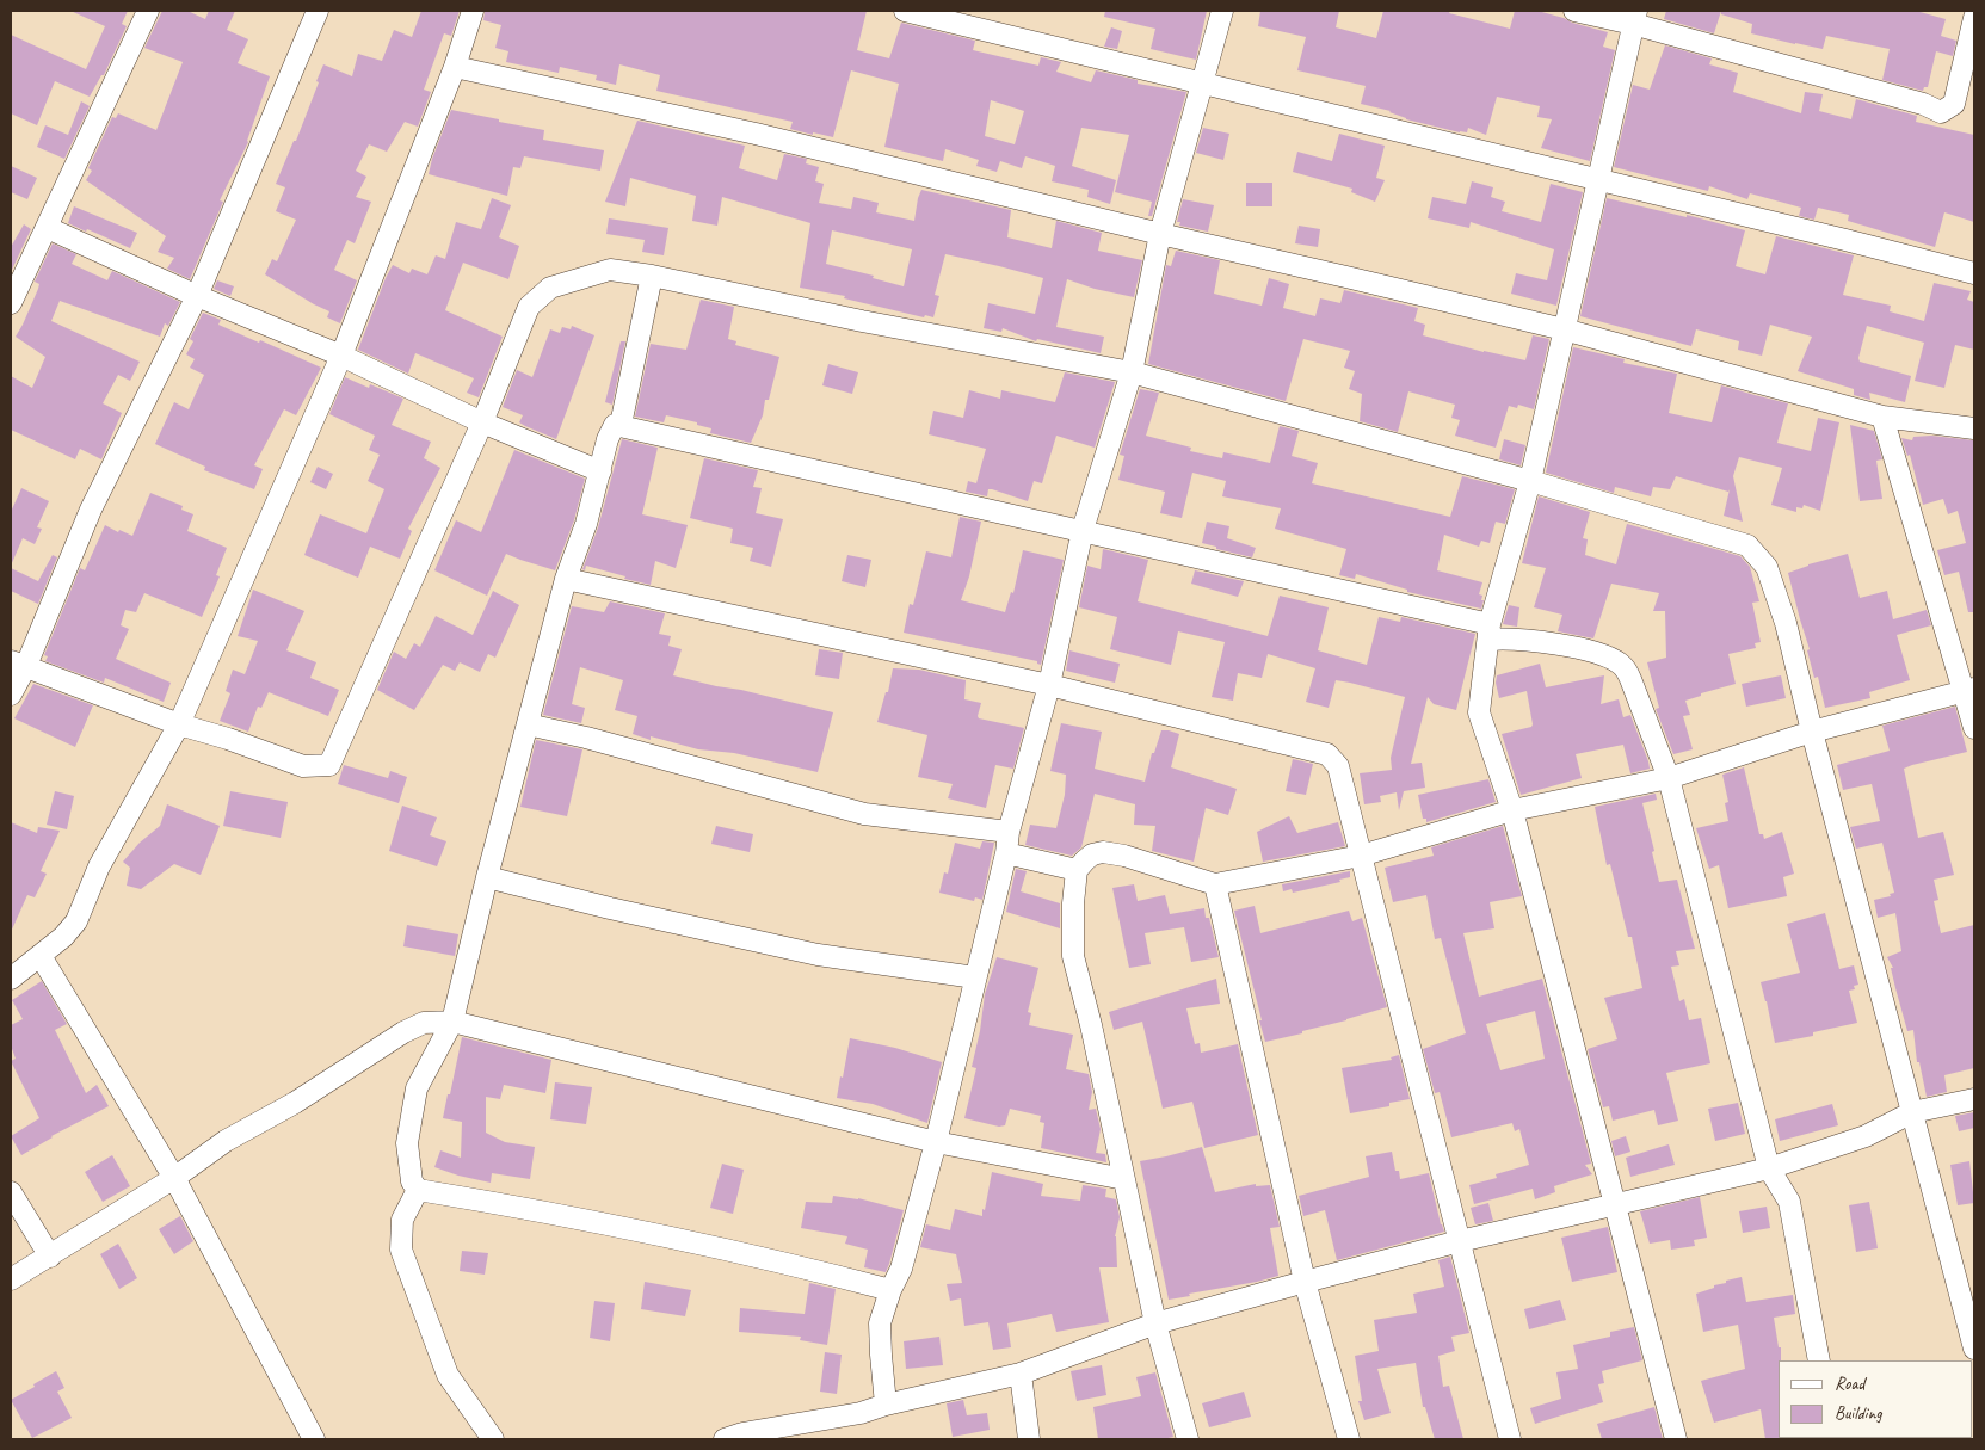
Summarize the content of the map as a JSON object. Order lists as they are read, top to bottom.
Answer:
{
  "legend": ["Road", "Building"]
}
